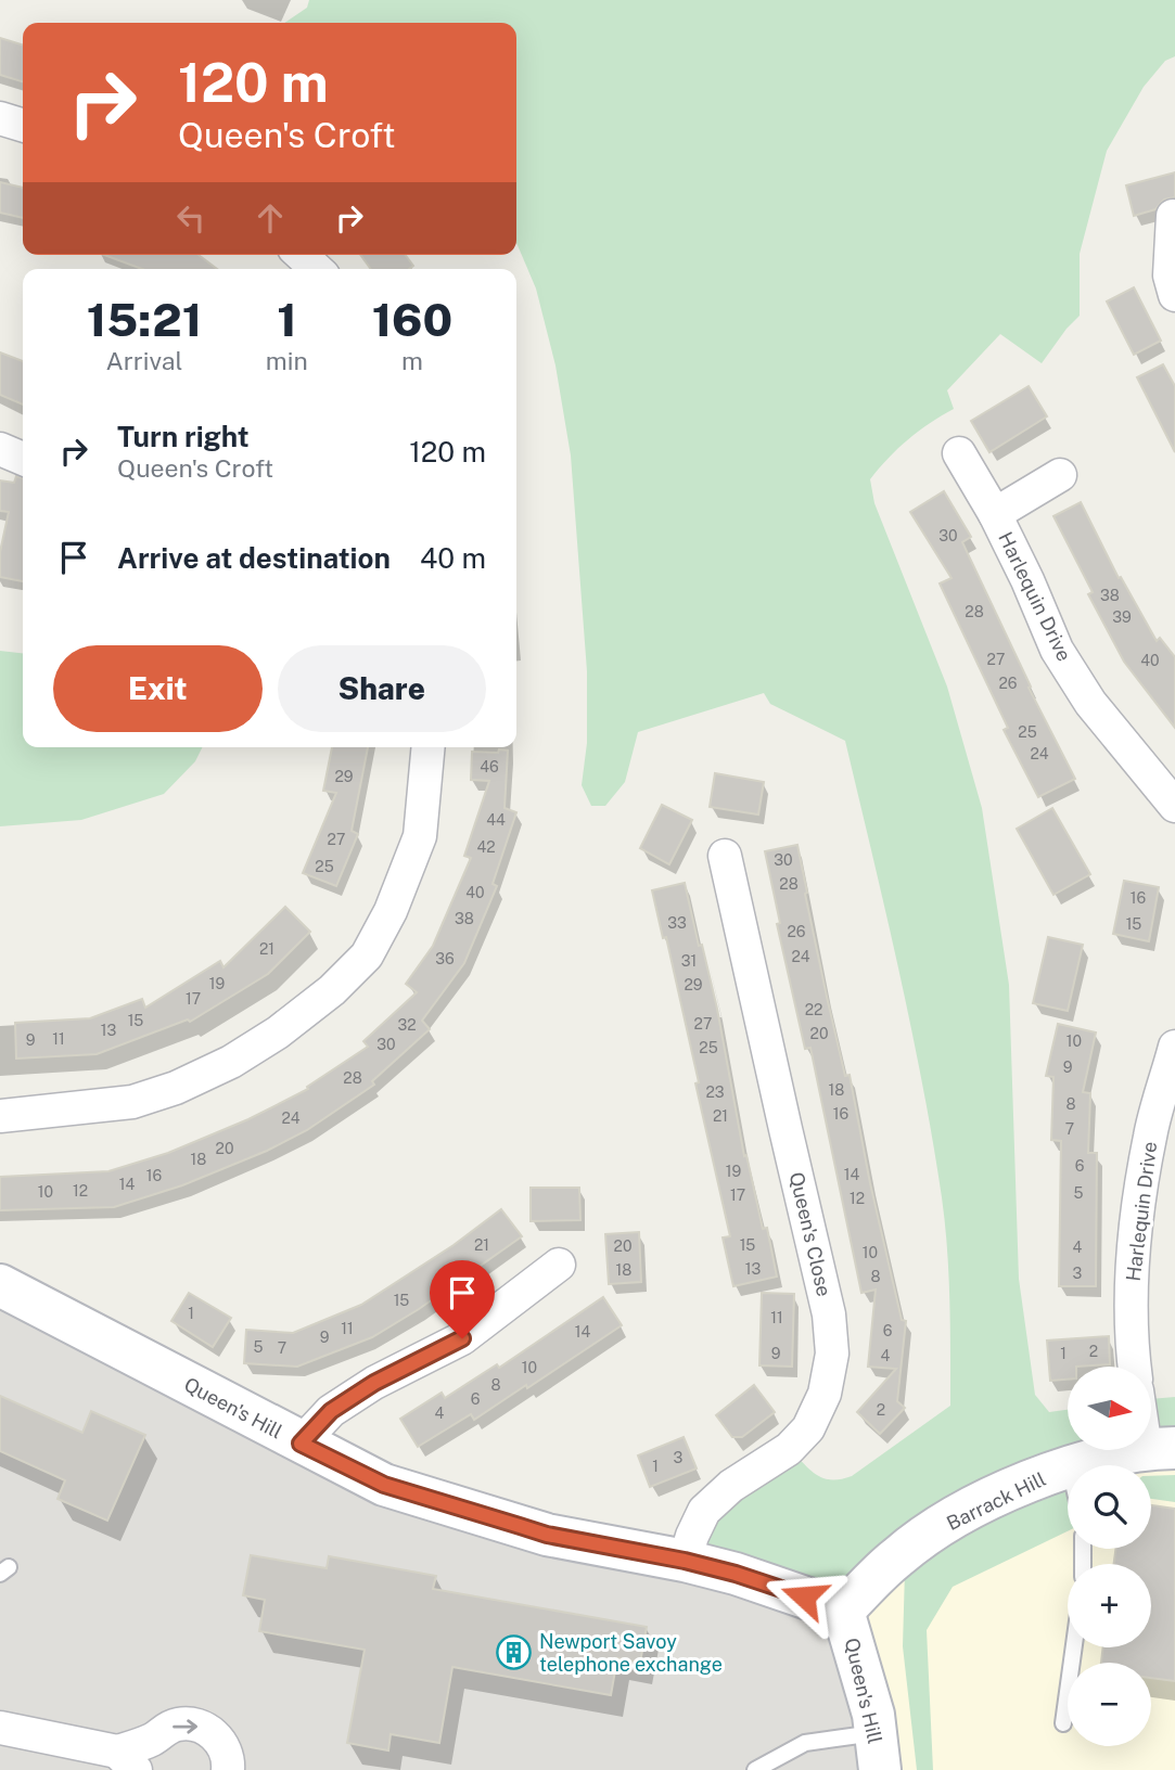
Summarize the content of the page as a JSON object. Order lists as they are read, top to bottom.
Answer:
{
  "streets": {
    "main road": ["Queen's Hill", "Barrack Hill"],
    "street": ["Harlequin Drive", "Queen's Close"]
  },
  "crossings": [
    ["Queen's Close", "Queen's Hill"],
    ["Queen's Hill", "Barrack Hill"]
  ],
  "places": {
    "building": ["Newport Savoy telephone exchange"]
  },
  "house_numbers": [
    "30",
    "38",
    "28",
    "39",
    "27",
    "40",
    "26",
    "25",
    "24",
    "46",
    "29",
    "44",
    "27",
    "42",
    "30",
    "25",
    "28",
    "40",
    "16",
    "38",
    "33",
    "15",
    "26",
    "21",
    "24",
    "36",
    "31",
    "19",
    "29",
    "17",
    "22",
    "15",
    "27",
    "32",
    "13",
    "20",
    "11",
    "9",
    "10",
    "30",
    "25",
    "9",
    "28",
    "18",
    "23",
    "8",
    "16",
    "21",
    "24",
    "7",
    "20",
    "18",
    "6",
    "19",
    "14",
    "16",
    "14",
    "12",
    "10",
    "5",
    "17",
    "12",
    "21",
    "15",
    "20",
    "4",
    "10",
    "13",
    "18",
    "3",
    "8",
    "15",
    "1",
    "11",
    "11",
    "6",
    "14",
    "9",
    "5",
    "7",
    "2",
    "9",
    "1",
    "4",
    "10",
    "8",
    "6",
    "2",
    "4",
    "3",
    "1"
  ],
  "north": "right",
  "page": {
    "turn": ["120 m", "Queen's Croft"],
    "eta": [
      "15:21",
      "Arrival",
      "1",
      "min",
      "160",
      "m"
    ],
    "list": [
      {
        "name": "Turn right",
        "note": "Queen's Croft",
        "value": "120 m"
      },
      {
        "name": "Arrive at destination",
        "value": "40 m"
      }
    ],
    "buttons": ["Exit", "Share"],
    "map_buttons": ["+", "−"]
  }
}
